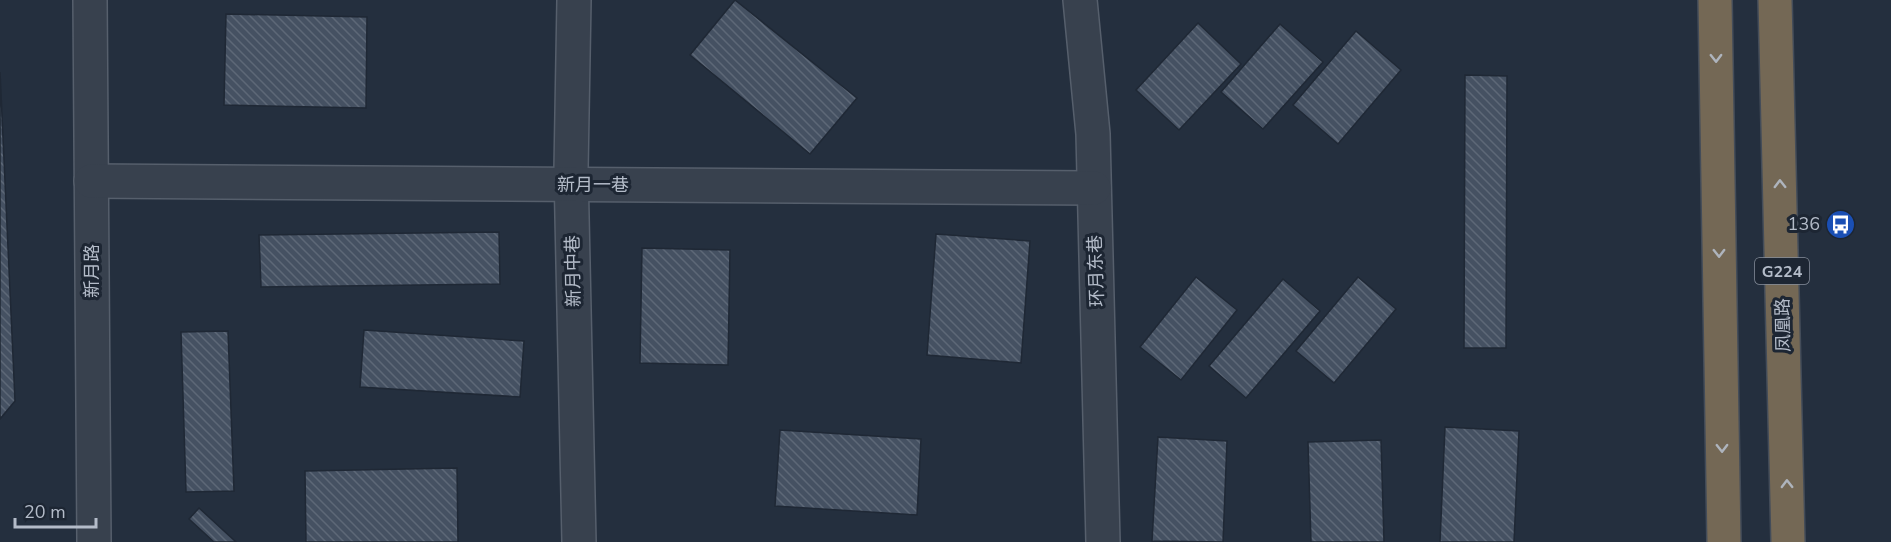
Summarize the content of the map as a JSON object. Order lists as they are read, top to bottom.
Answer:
{
  "streets": {
    "highway": ["G224", "凤凰路"],
    "street": [
      "新月一巷",
      "新月路",
      "新月中巷",
      "环月东巷"
    ]
  },
  "crossings": [
    ["新月一巷", "新月路"],
    ["新月一巷", "新月中巷"],
    ["新月一巷", "环月东巷"]
  ],
  "places": {
    "bus stop": ["136"]
  },
  "scale_bar": "20 m"
}
